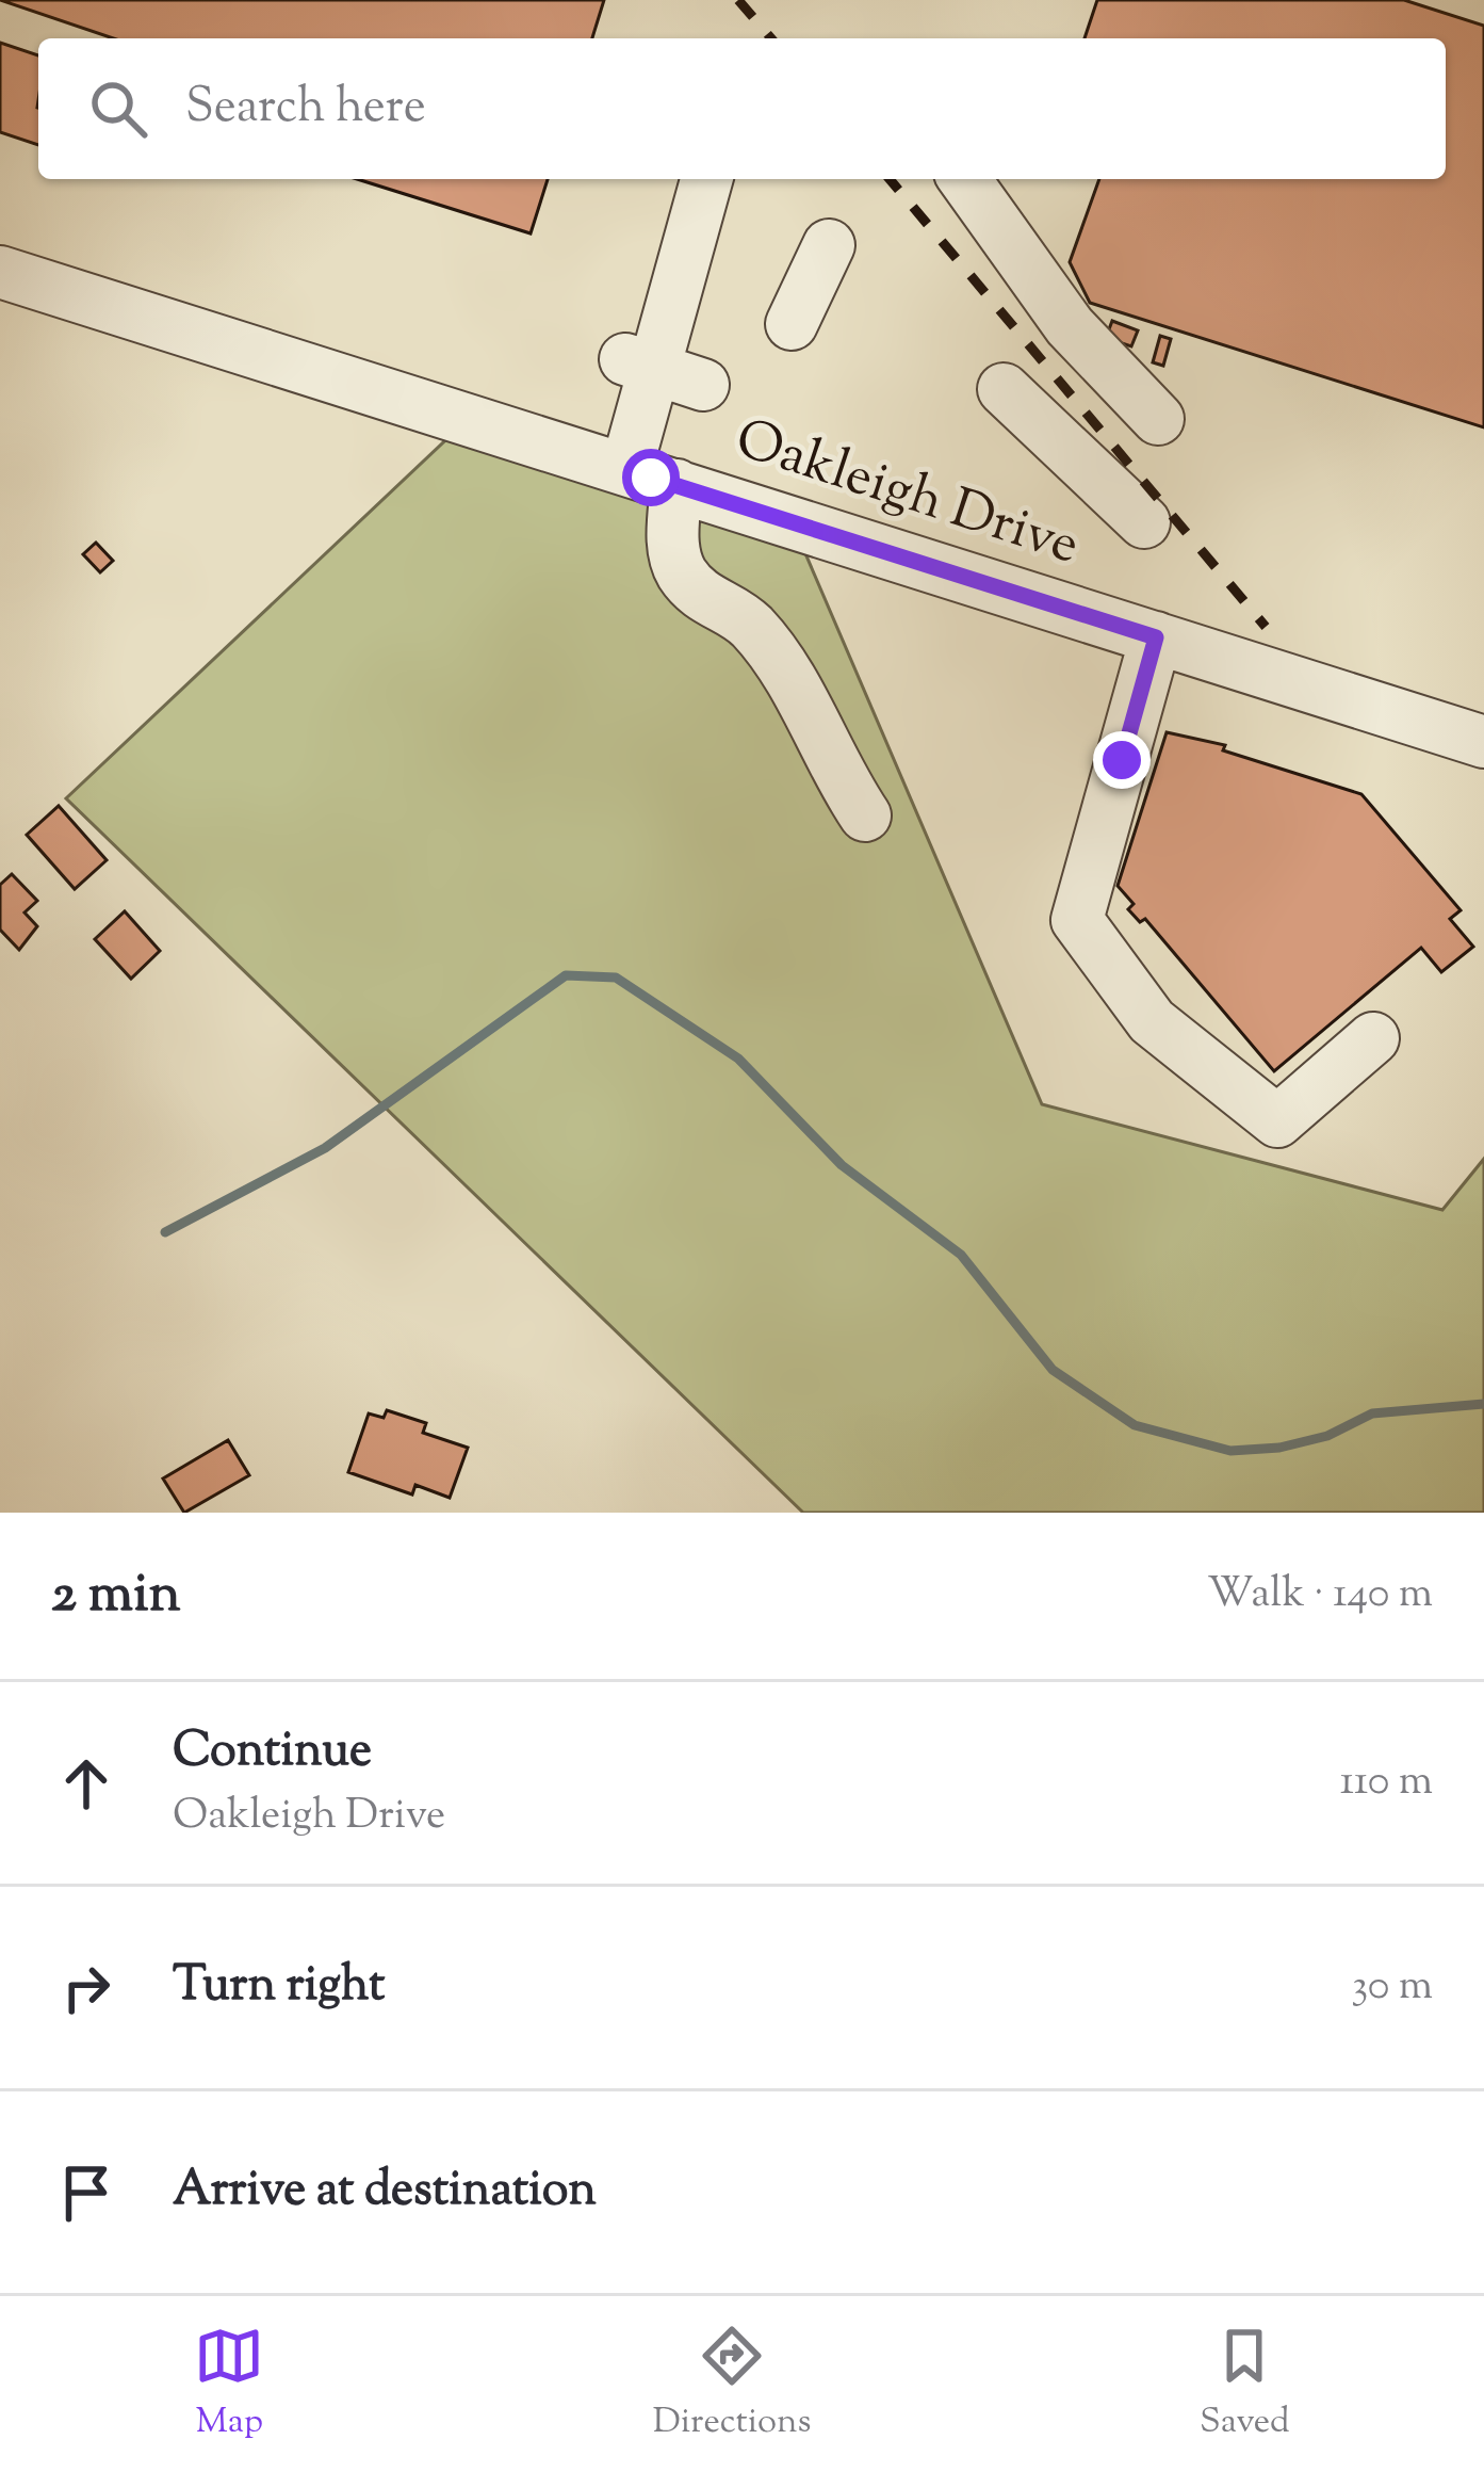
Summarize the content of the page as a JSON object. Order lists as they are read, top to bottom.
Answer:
{
  "streets": {
    "street": ["Oakleigh Drive"]
  },
  "page": {
    "search": "Search here",
    "heading": ["2 min", "Walk · 140 m"],
    "list": [
      ["Continue", "Oakleigh Drive", "110 m"],
      ["Turn right", "30 m"],
      "Arrive at destination"
    ],
    "nav": ["Map", "Directions", "Saved"]
  }
}
